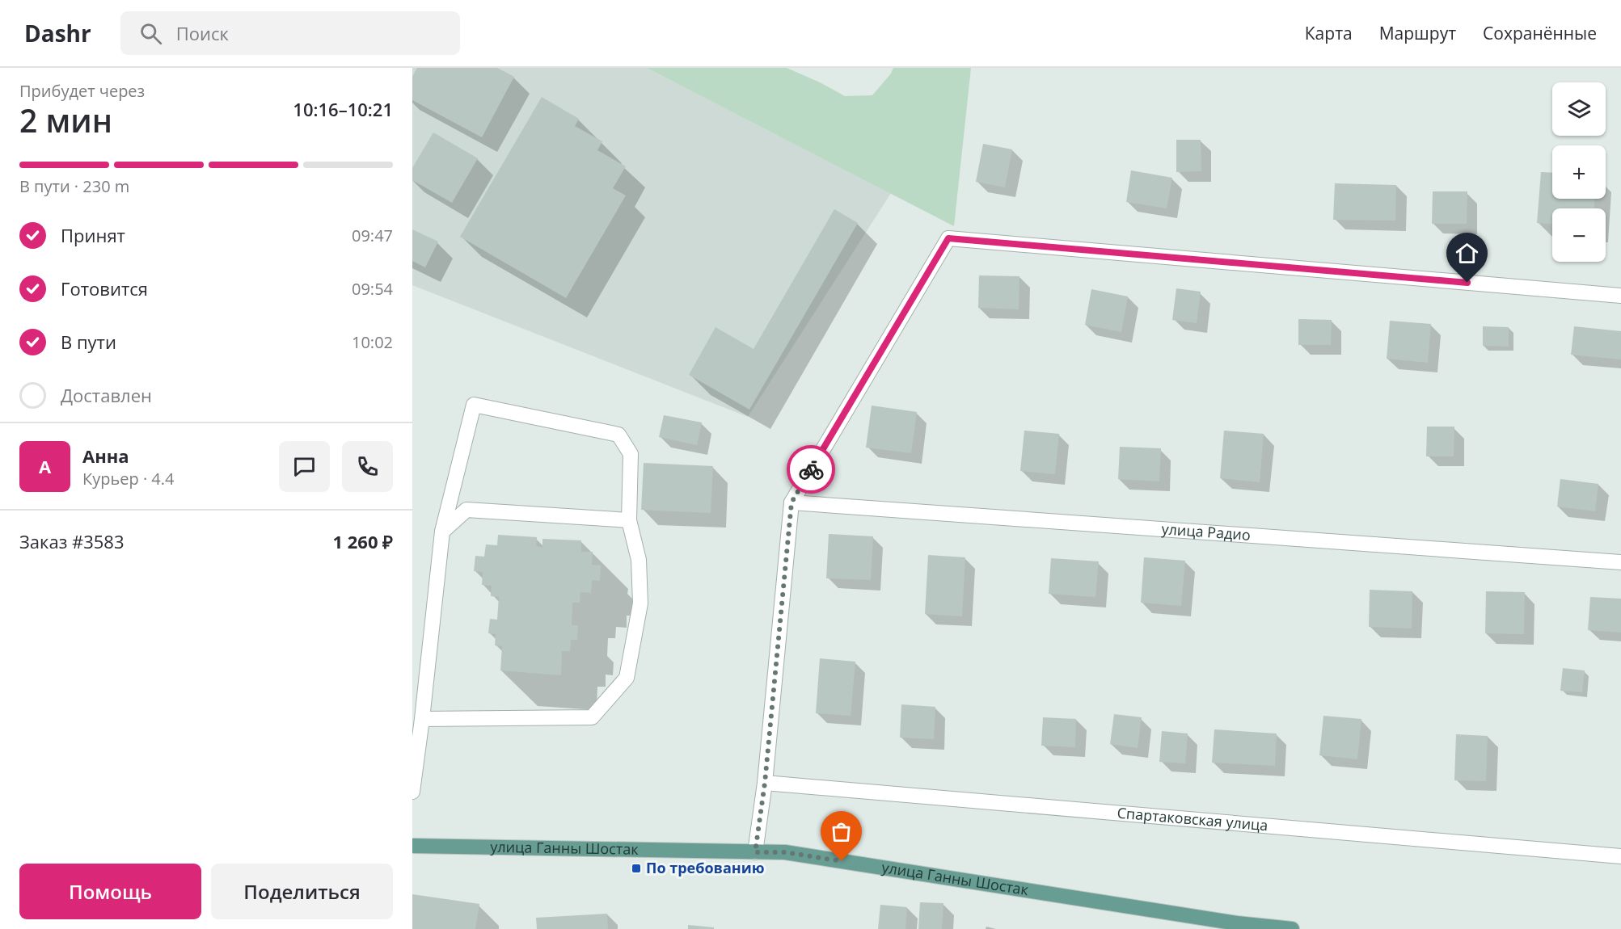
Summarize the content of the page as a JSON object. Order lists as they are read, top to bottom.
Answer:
{
  "streets": {
    "main road": ["улица Ганны Шостак"],
    "street": ["улица Радио", "Спартаковская улица"]
  },
  "places": {
    "transit": ["По требованию"]
  },
  "page": {
    "header": "Dashr",
    "search": "Поиск",
    "nav": ["Карта", "Маршрут", "Сохранённые"],
    "heading": ["2 мин", "Прибудет через", "10:16–10:21"],
    "panel": [
      "Анна",
      "Курьер · 4.4",
      "Заказ #3583",
      "1 260 ₽"
    ],
    "map_buttons": ["+", "−"],
    "bar": "В пути · 230 m",
    "list": [
      ["Принят", "09:47"],
      ["Готовится", "09:54"],
      ["В пути", "10:02"],
      "Доставлен"
    ],
    "round": "А",
    "buttons": ["Помощь", "Поделиться"]
  }
}
